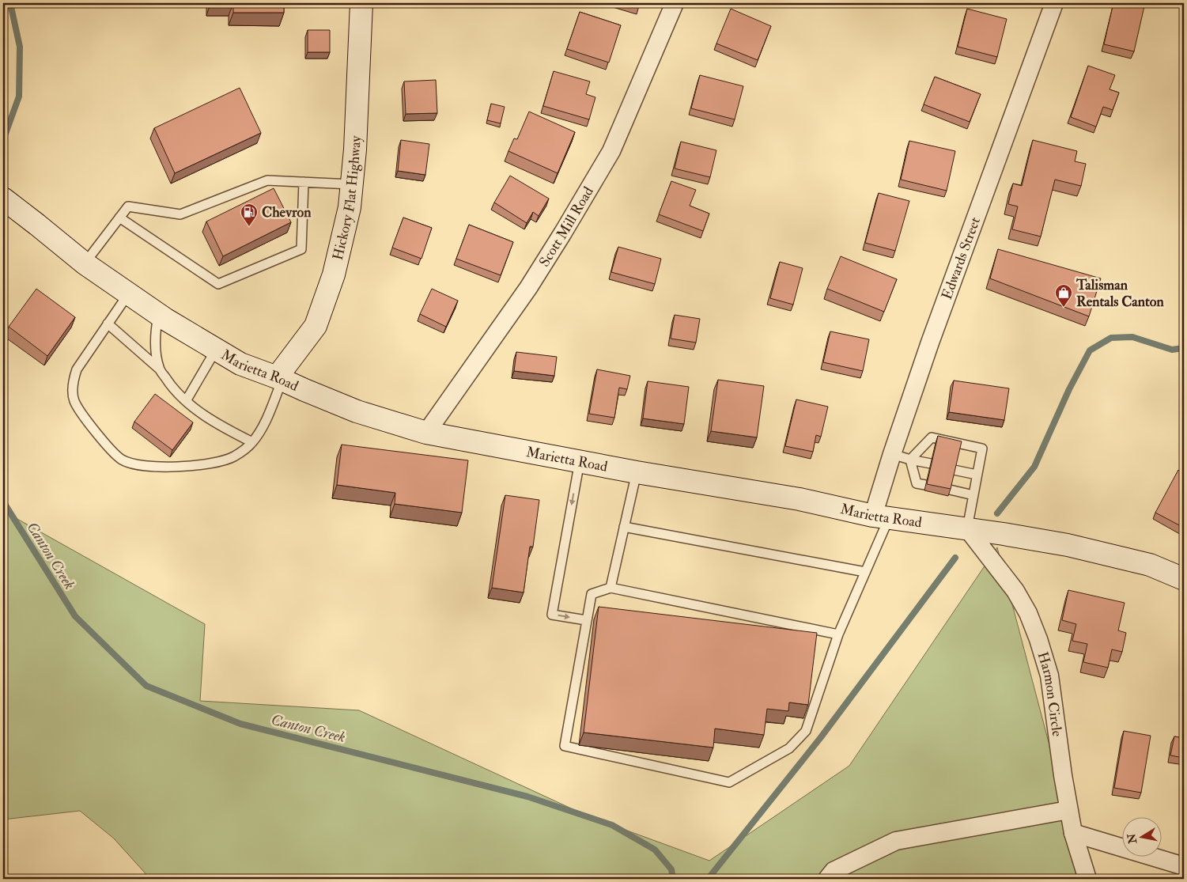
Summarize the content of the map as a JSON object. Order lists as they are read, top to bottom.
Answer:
{
  "streets": {
    "street": [
      "Hickory Flat Highway",
      "Scott Mill Road",
      "Edwards Street",
      "Marietta Road",
      "Harmon Circle"
    ]
  },
  "crossings": [
    ["Hickory Flat Highway", "Marietta Road"],
    ["Scott Mill Road", "Marietta Road"],
    ["Edwards Street", "Marietta Road"],
    ["Marietta Road", "Harmon Circle"]
  ],
  "water": ["Canton Creek"],
  "places": {
    "fuel station": ["Chevron"],
    "shop": ["Talisman Rentals Canton"]
  },
  "north": "left"
}
